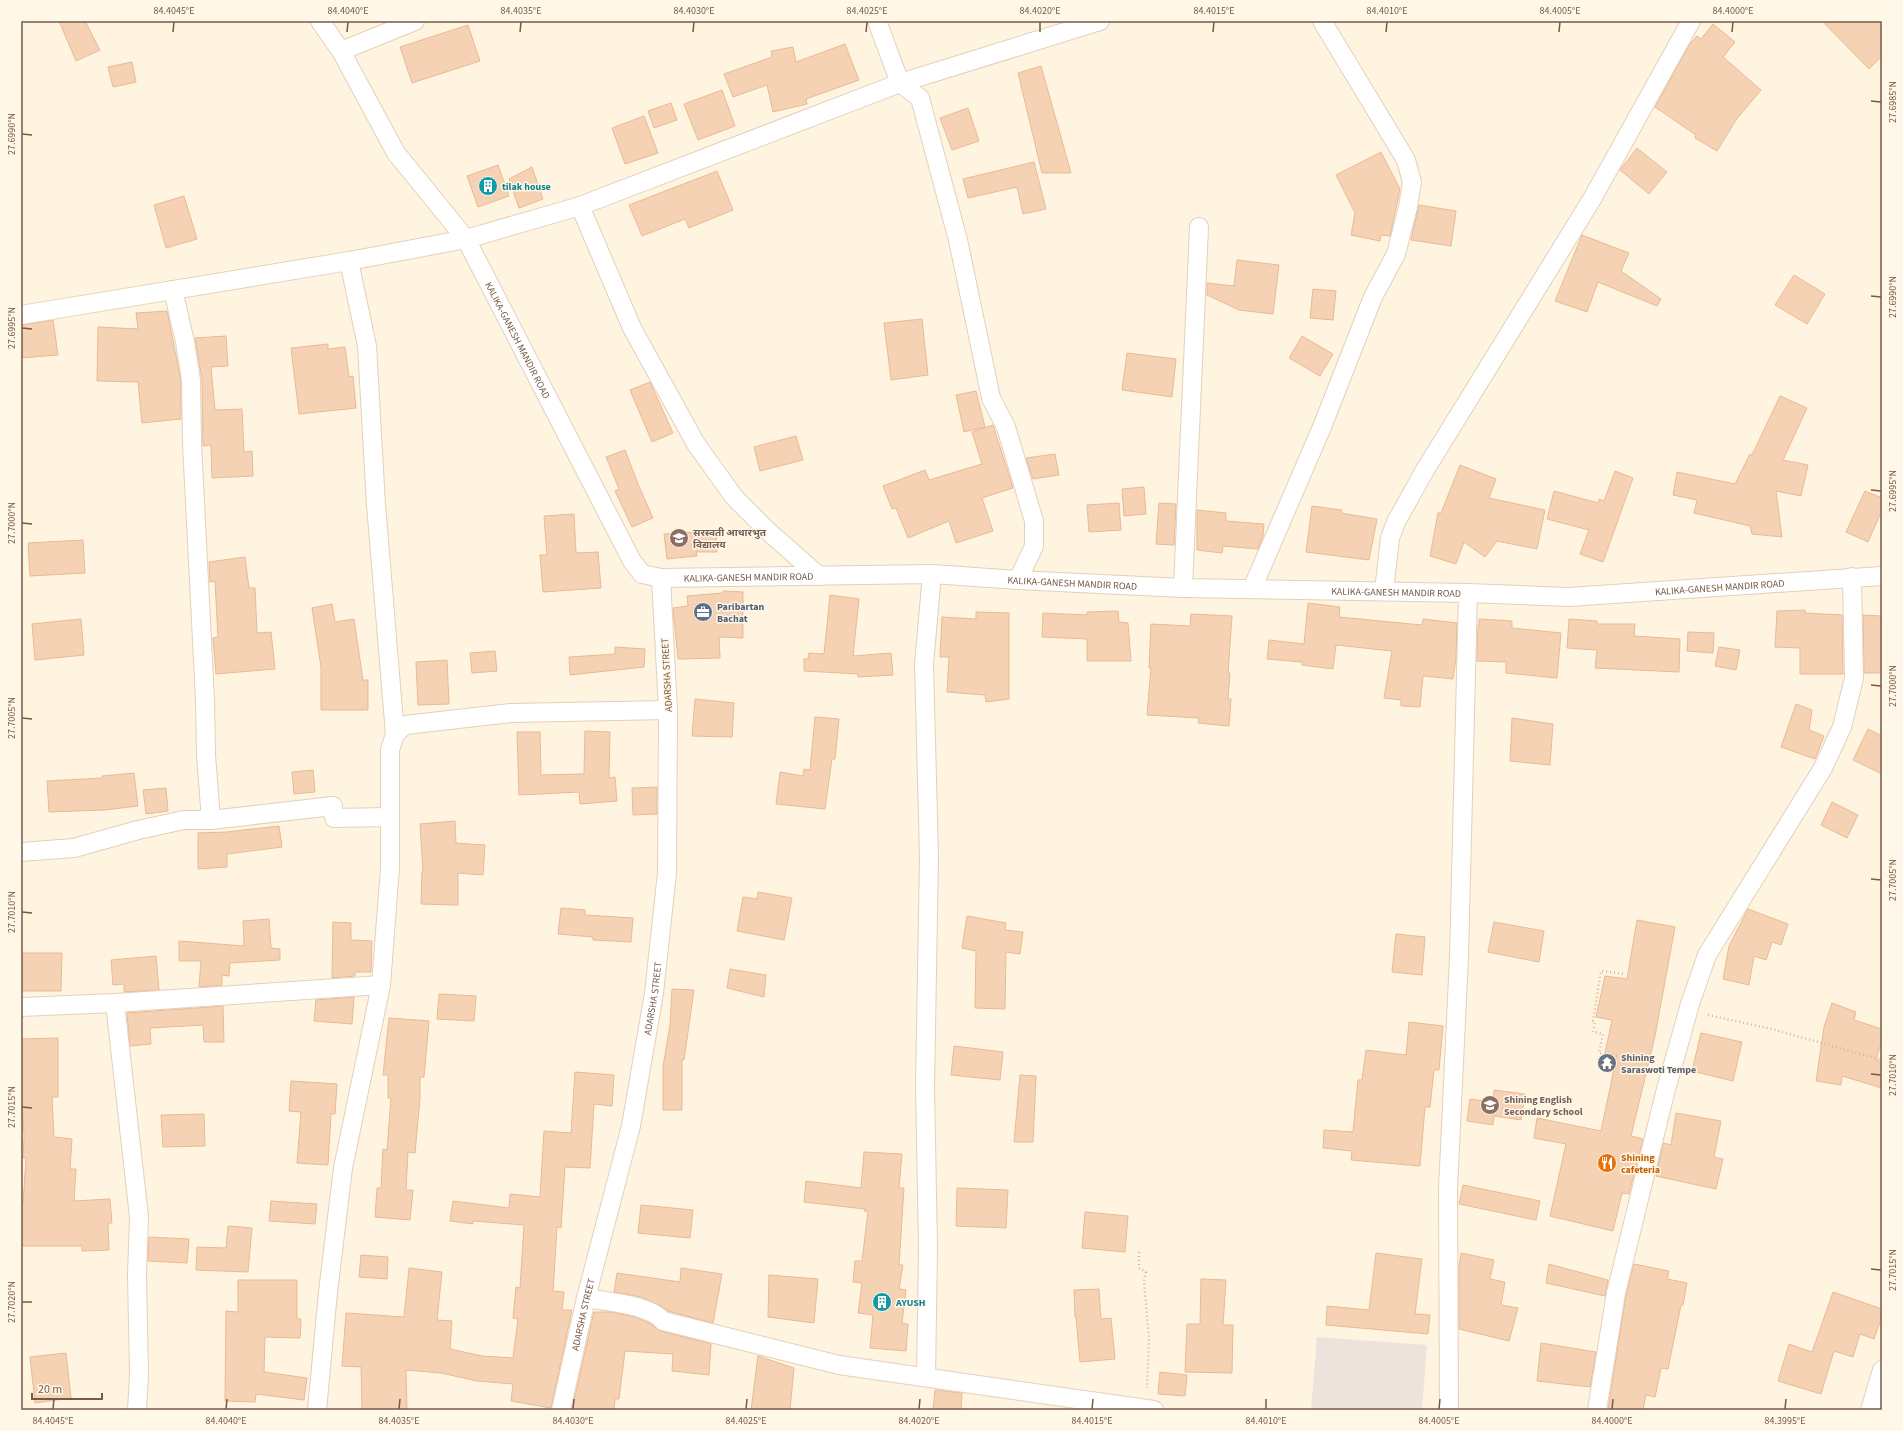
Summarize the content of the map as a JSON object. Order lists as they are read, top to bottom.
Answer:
{
  "streets": {
    "street": ["KALIKA-GANESH MANDIR ROAD", "ADARSHA STREET"]
  },
  "crossings": [
    ["KALIKA-GANESH MANDIR ROAD", "ADARSHA STREET"]
  ],
  "places": {
    "building": ["tilak house", "AYUSH"],
    "school or university": ["सरस्वती आधारभुत विद्यालय", "Shining English Secondary School"],
    "office": ["Paribartan Bachat"],
    "temple": ["Shining Saraswoti Tempe"],
    "restaurant": ["Shining cafeteria"]
  },
  "scale_bar": "20 m",
  "coordinates": [
    "84.4045°E",
    "84.4040°E",
    "84.4035°E",
    "84.4030°E",
    "84.4025°E",
    "84.4020°E",
    "84.4015°E",
    "84.4010°E",
    "84.4005°E",
    "84.4000°E",
    "27.6985°N",
    "27.6990°N",
    "27.6995°N",
    "27.7000°N",
    "27.7005°N",
    "27.7010°N",
    "27.7015°N",
    "27.7020°N",
    "84.3995°E"
  ]
}
